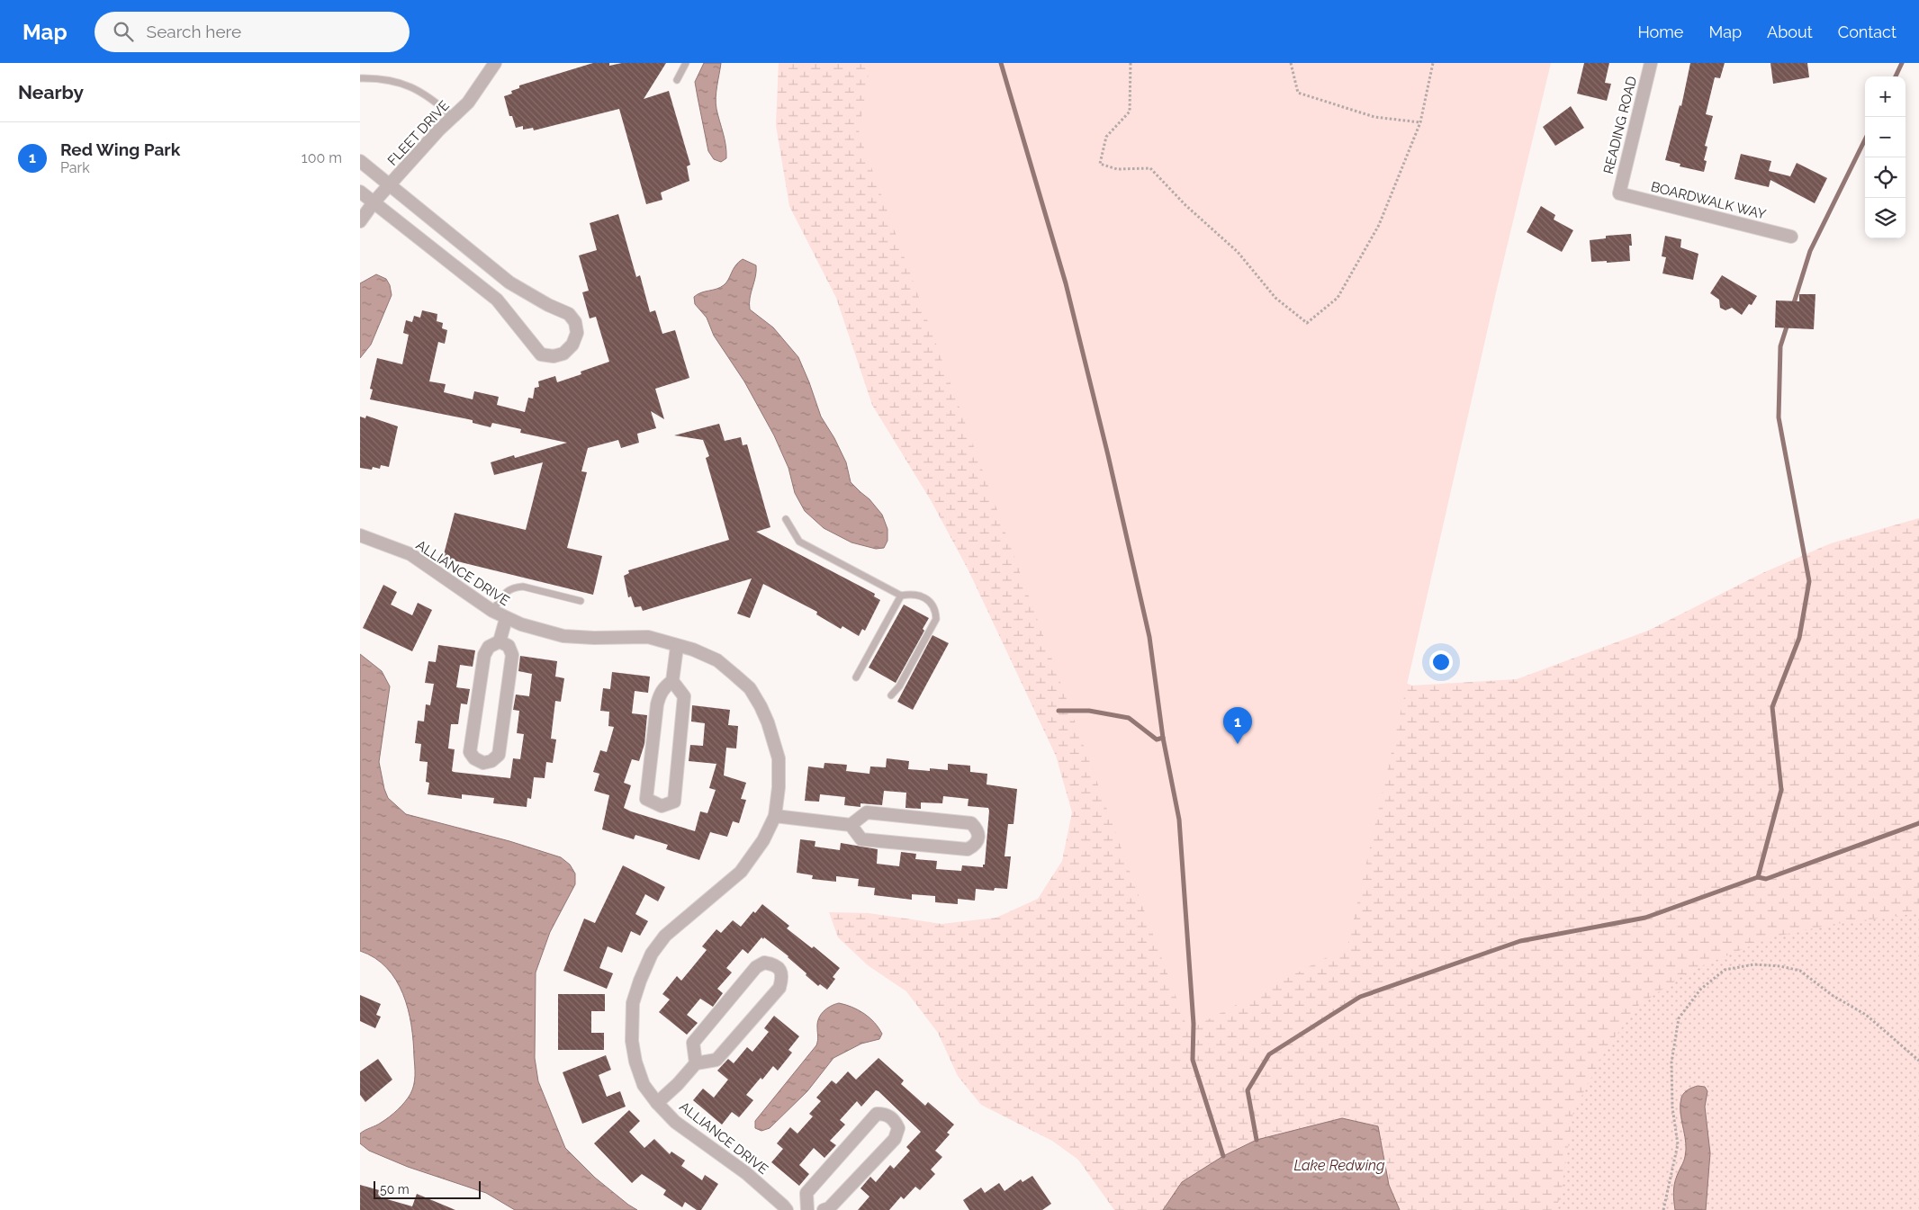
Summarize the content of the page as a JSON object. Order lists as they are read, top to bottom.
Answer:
{
  "streets": {
    "street": [
      "READING ROAD",
      "FLEET DRIVE",
      "BOARDWALK WAY",
      "ALLIANCE DRIVE"
    ]
  },
  "crossings": [
    ["READING ROAD", "BOARDWALK WAY"]
  ],
  "water": ["Lake Redwing"],
  "scale_bar": "50 m",
  "page": {
    "header": "Map",
    "search": "Search here",
    "nav": [
      "Home",
      "Map",
      "About",
      "Contact"
    ],
    "heading": "Nearby",
    "map_buttons": ["+", "−"],
    "list": [
      {
        "mark": "1",
        "name": "Red Wing Park",
        "note": "Park",
        "value": "100 m"
      }
    ],
    "pins": "1",
    "scale": "50 m"
  }
}
